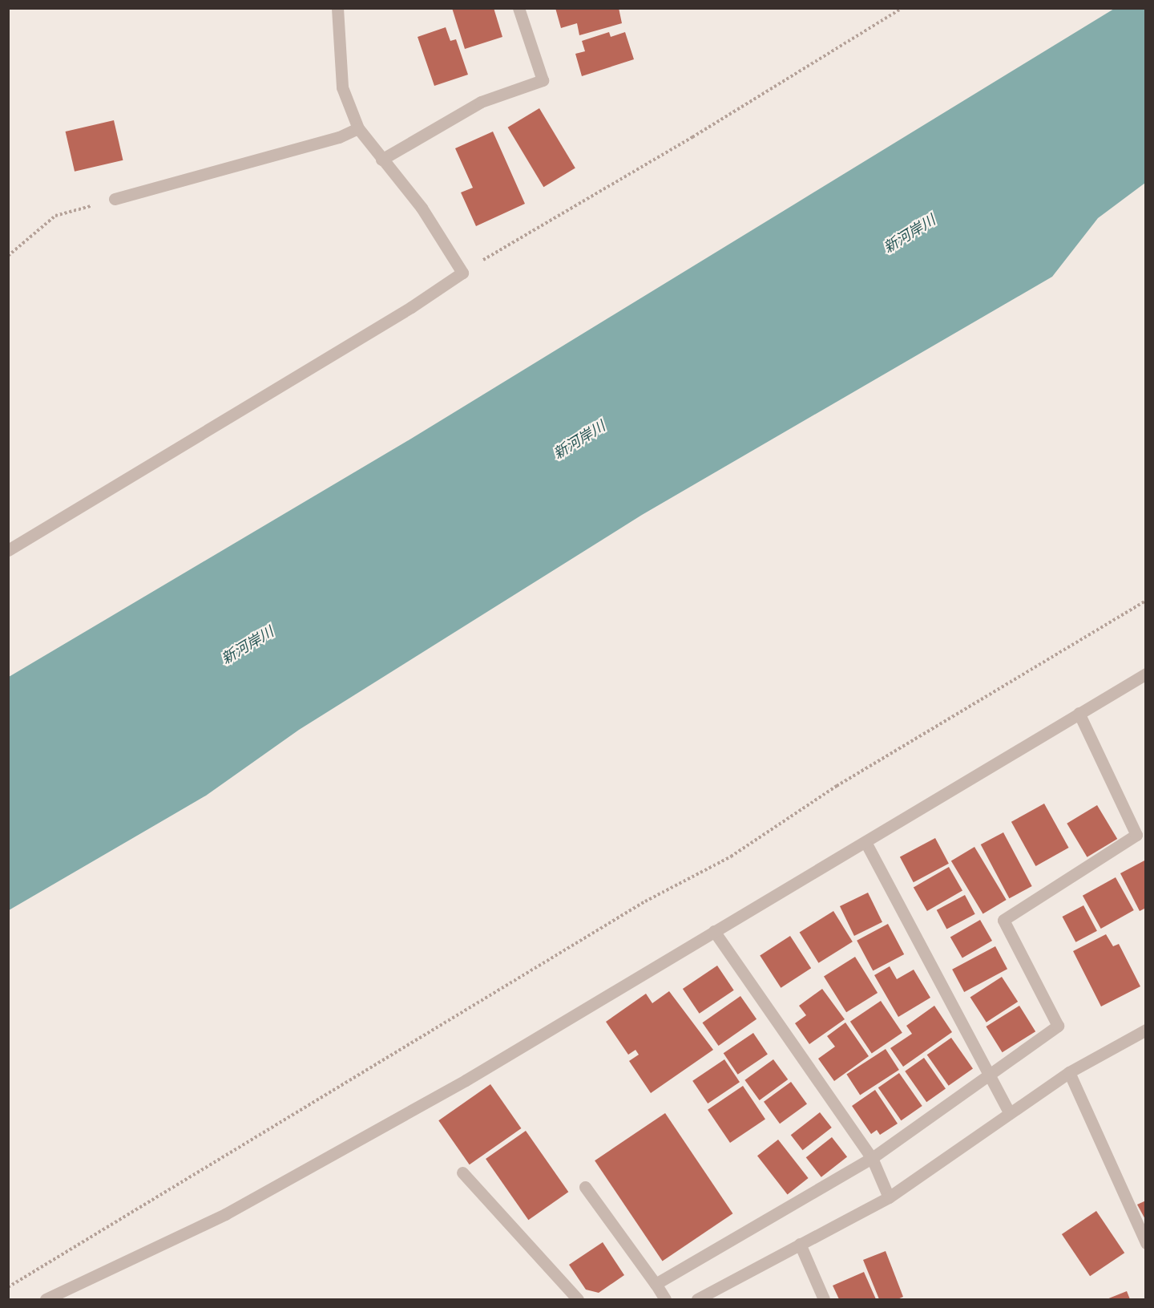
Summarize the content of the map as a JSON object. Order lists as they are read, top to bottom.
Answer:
{
  "water": ["新河岸川"]
}
